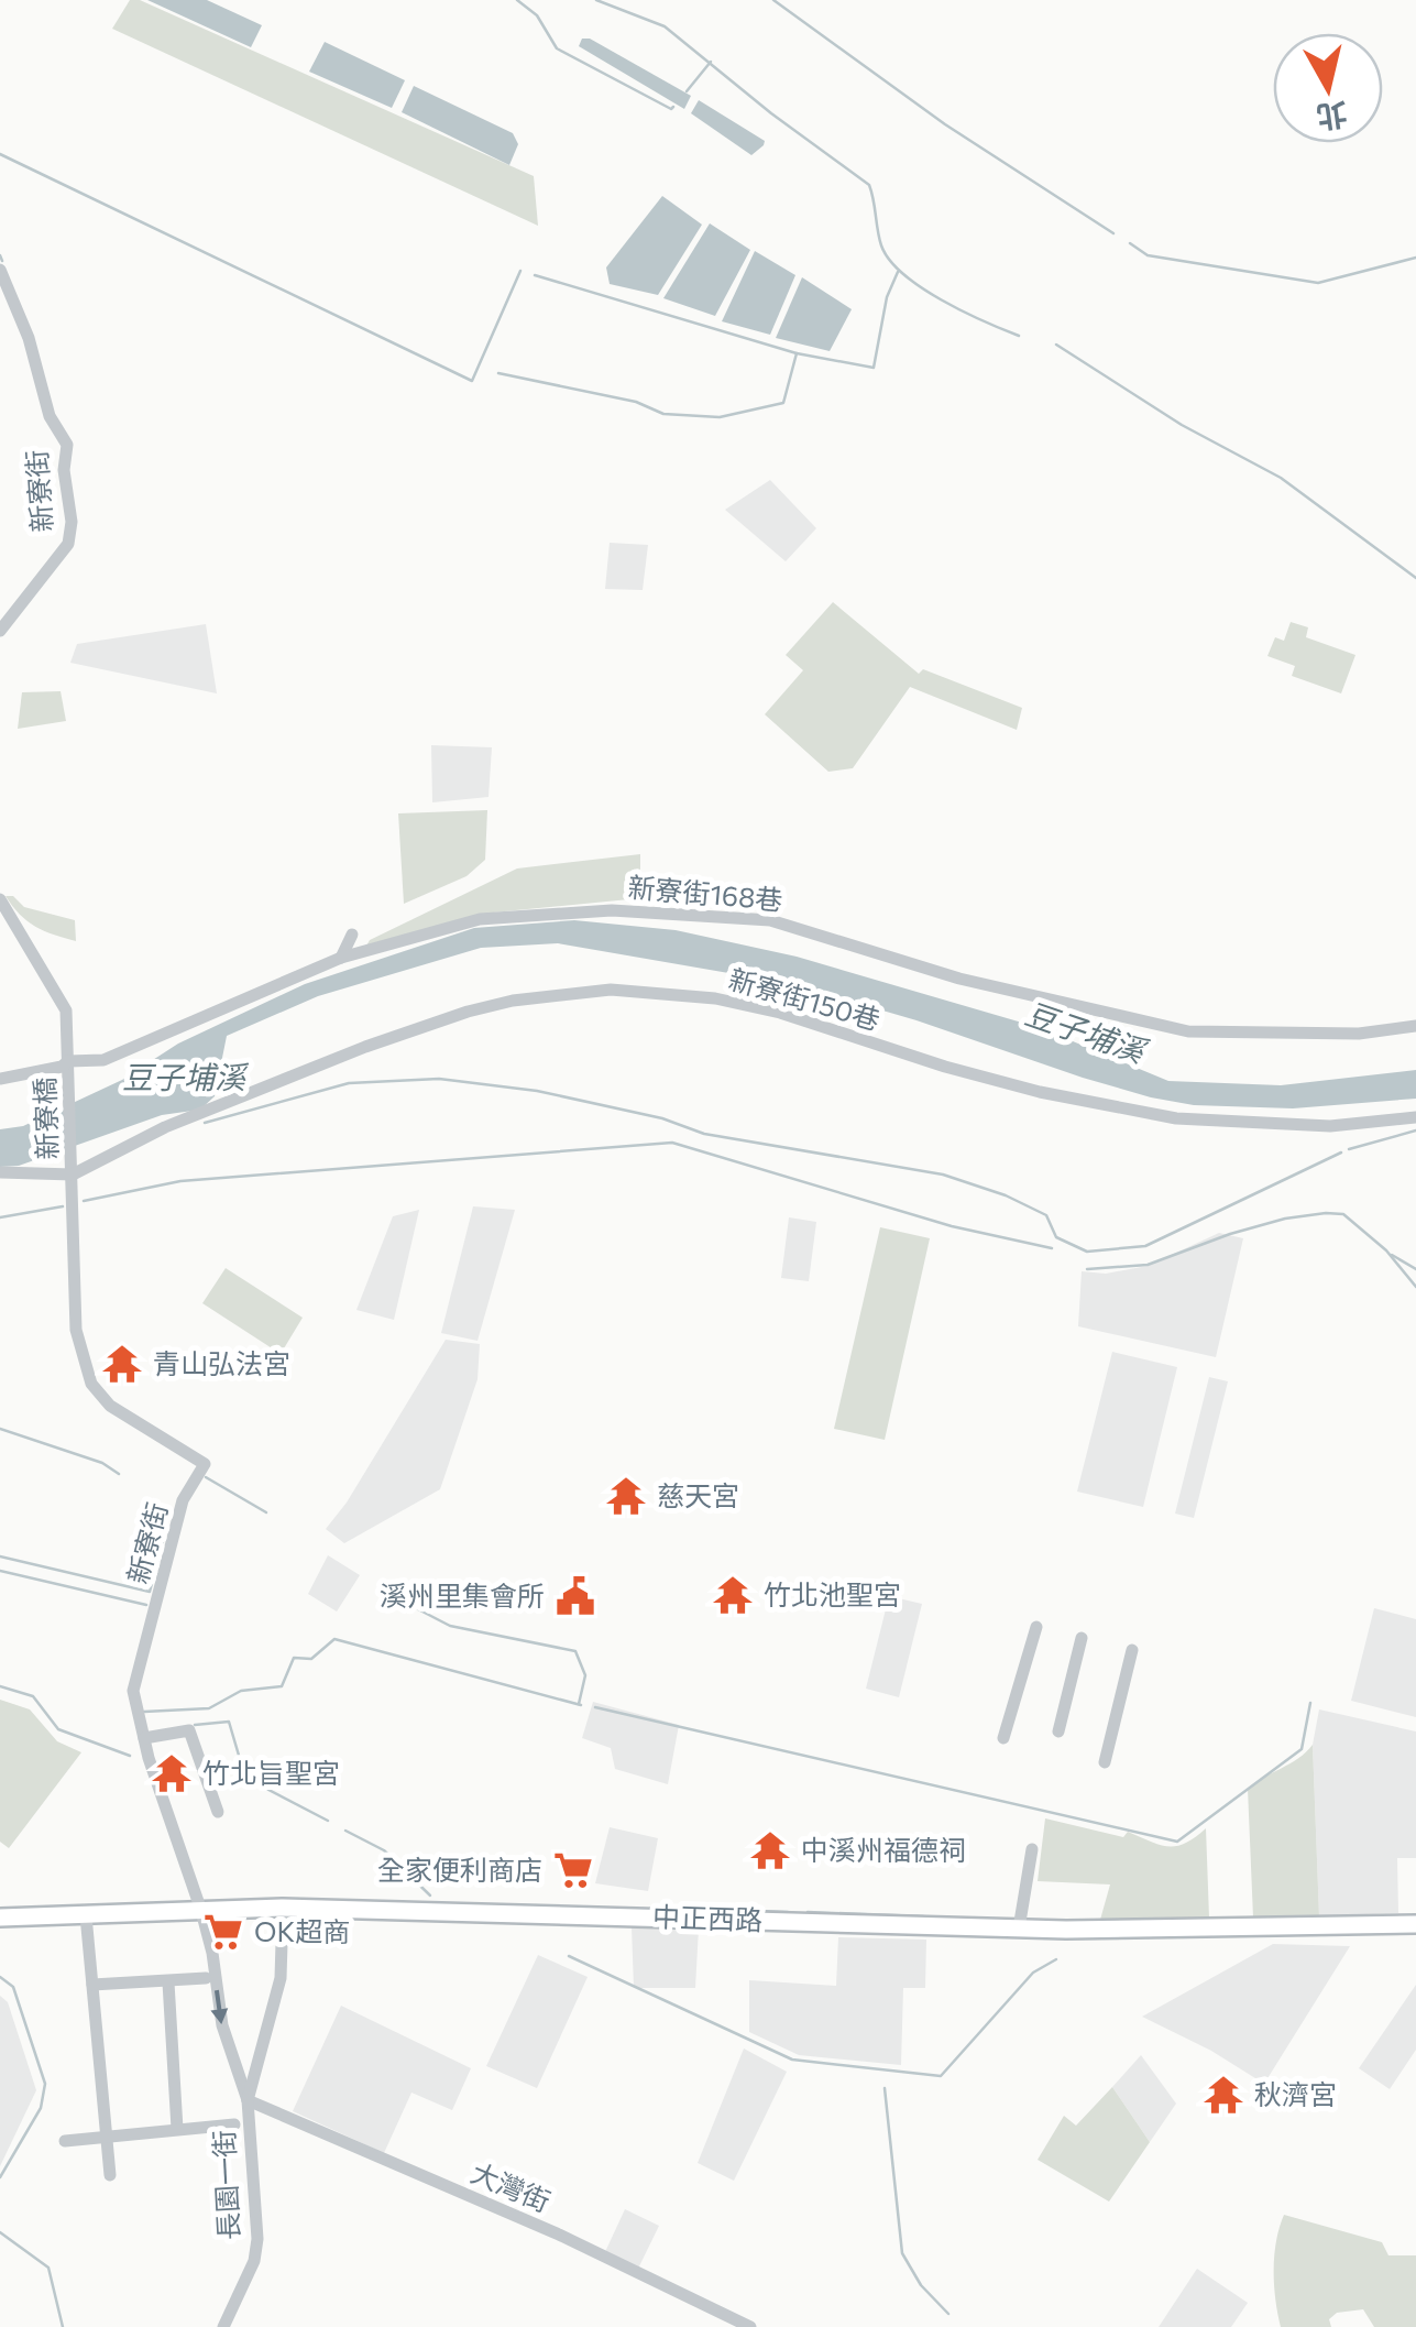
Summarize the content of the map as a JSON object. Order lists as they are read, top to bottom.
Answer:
{
  "streets": {
    "main road": ["中正西路"],
    "street": [
      "新寮街",
      "新寮街168巷",
      "新寮街150巷",
      "新寮橋",
      "長園一街",
      "大灣街"
    ]
  },
  "crossings": [
    ["新寮街", "新寮街150巷"],
    ["新寮街", "新寮橋"],
    ["新寮街", "中正西路"],
    ["新寮街", "長園一街"],
    ["新寮街168巷", "新寮橋"],
    ["新寮街150巷", "新寮橋"],
    ["中正西路", "長園一街"],
    ["長園一街", "大灣街"]
  ],
  "water": ["豆子埔溪"],
  "places": {
    "temple": [
      "青山弘法宮",
      "慈天宮",
      "竹北池聖宮",
      "竹北旨聖宮",
      "中溪州福德祠",
      "秋濟宮"
    ],
    "public building": ["溪州里集會所"],
    "supermarket": ["全家便利商店", "OK超商"]
  },
  "north": "bottom"
}
